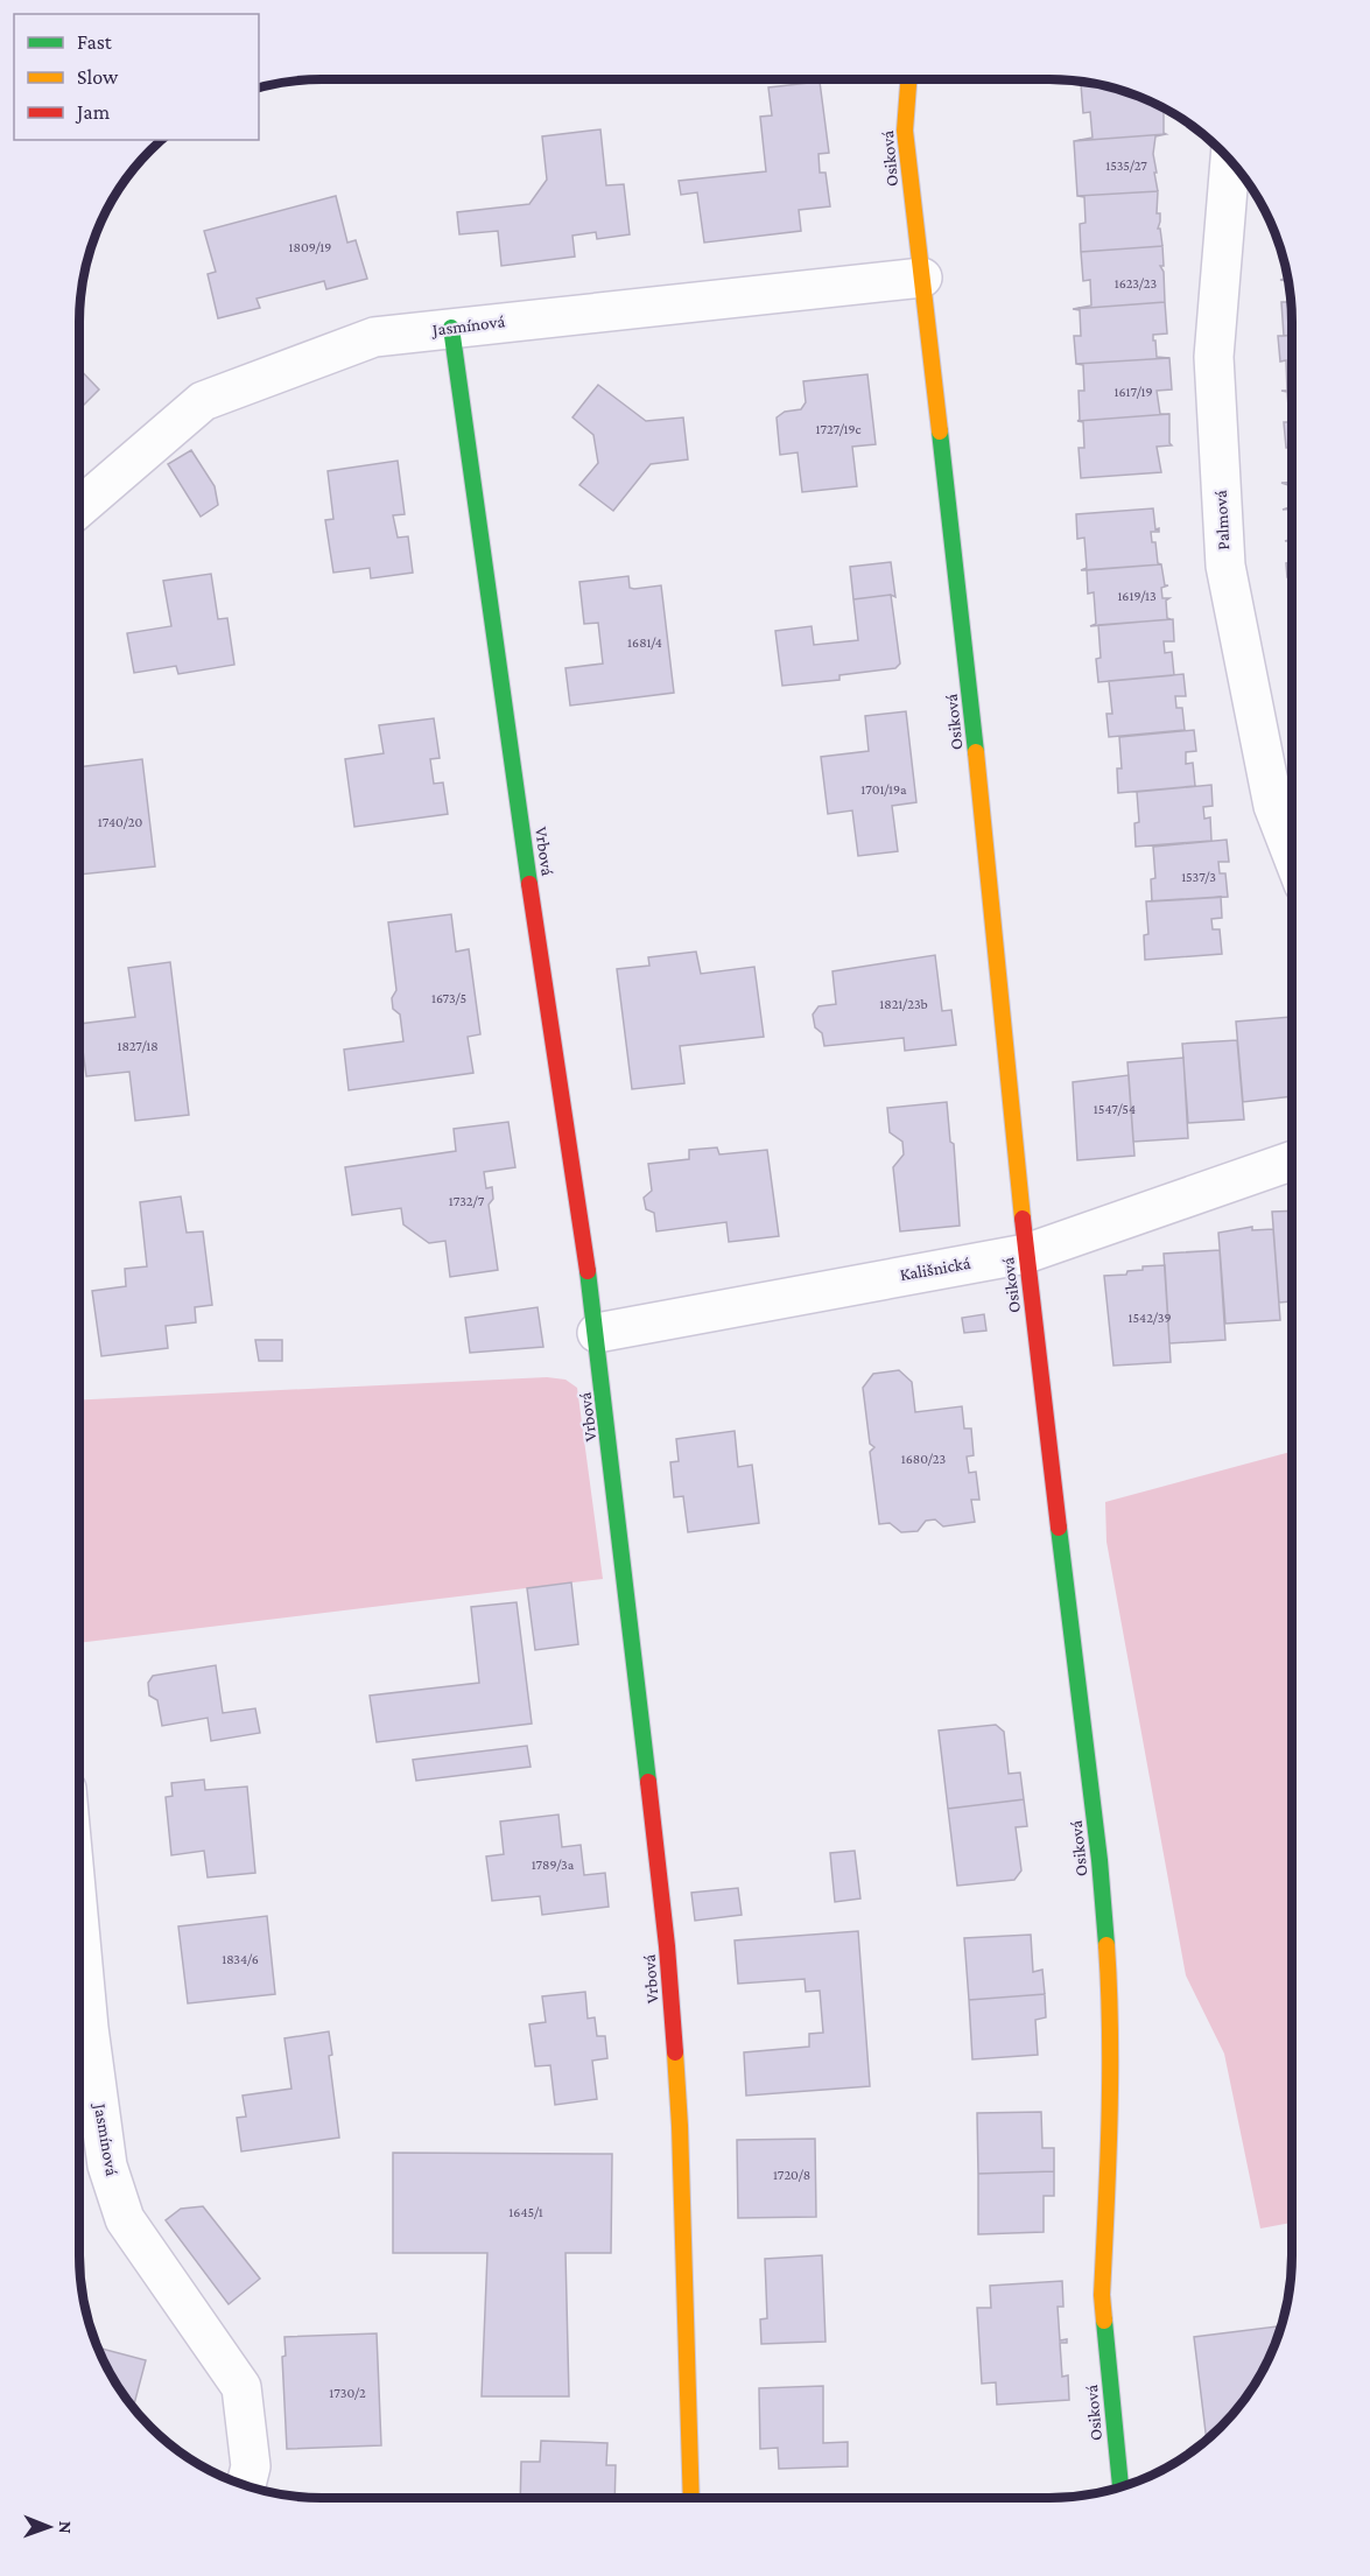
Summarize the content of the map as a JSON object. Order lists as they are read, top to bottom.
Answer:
{
  "streets": {
    "street": [
      "Osiková",
      "Jasmínová",
      "Palmová",
      "Vrbová",
      "Kališnická"
    ]
  },
  "crossings": [
    ["Osiková", "Jasmínová"],
    ["Osiková", "Kališnická"],
    ["Jasmínová", "Vrbová"],
    ["Vrbová", "Kališnická"]
  ],
  "house_numbers": [
    "1535/27",
    "1809/19",
    "1623/23",
    "1617/19",
    "1727/19c",
    "1619/13",
    "1681/4",
    "1701/19a",
    "1740/20",
    "1537/3",
    "1673/5",
    "1821/23b",
    "1827/18",
    "1547/54",
    "1732/7",
    "1542/39",
    "1680/23",
    "1789/3a",
    "1834/6",
    "1720/8",
    "1645/1",
    "1730/2"
  ],
  "legend": ["Fast", "Slow", "Jam"],
  "north": "right"
}
